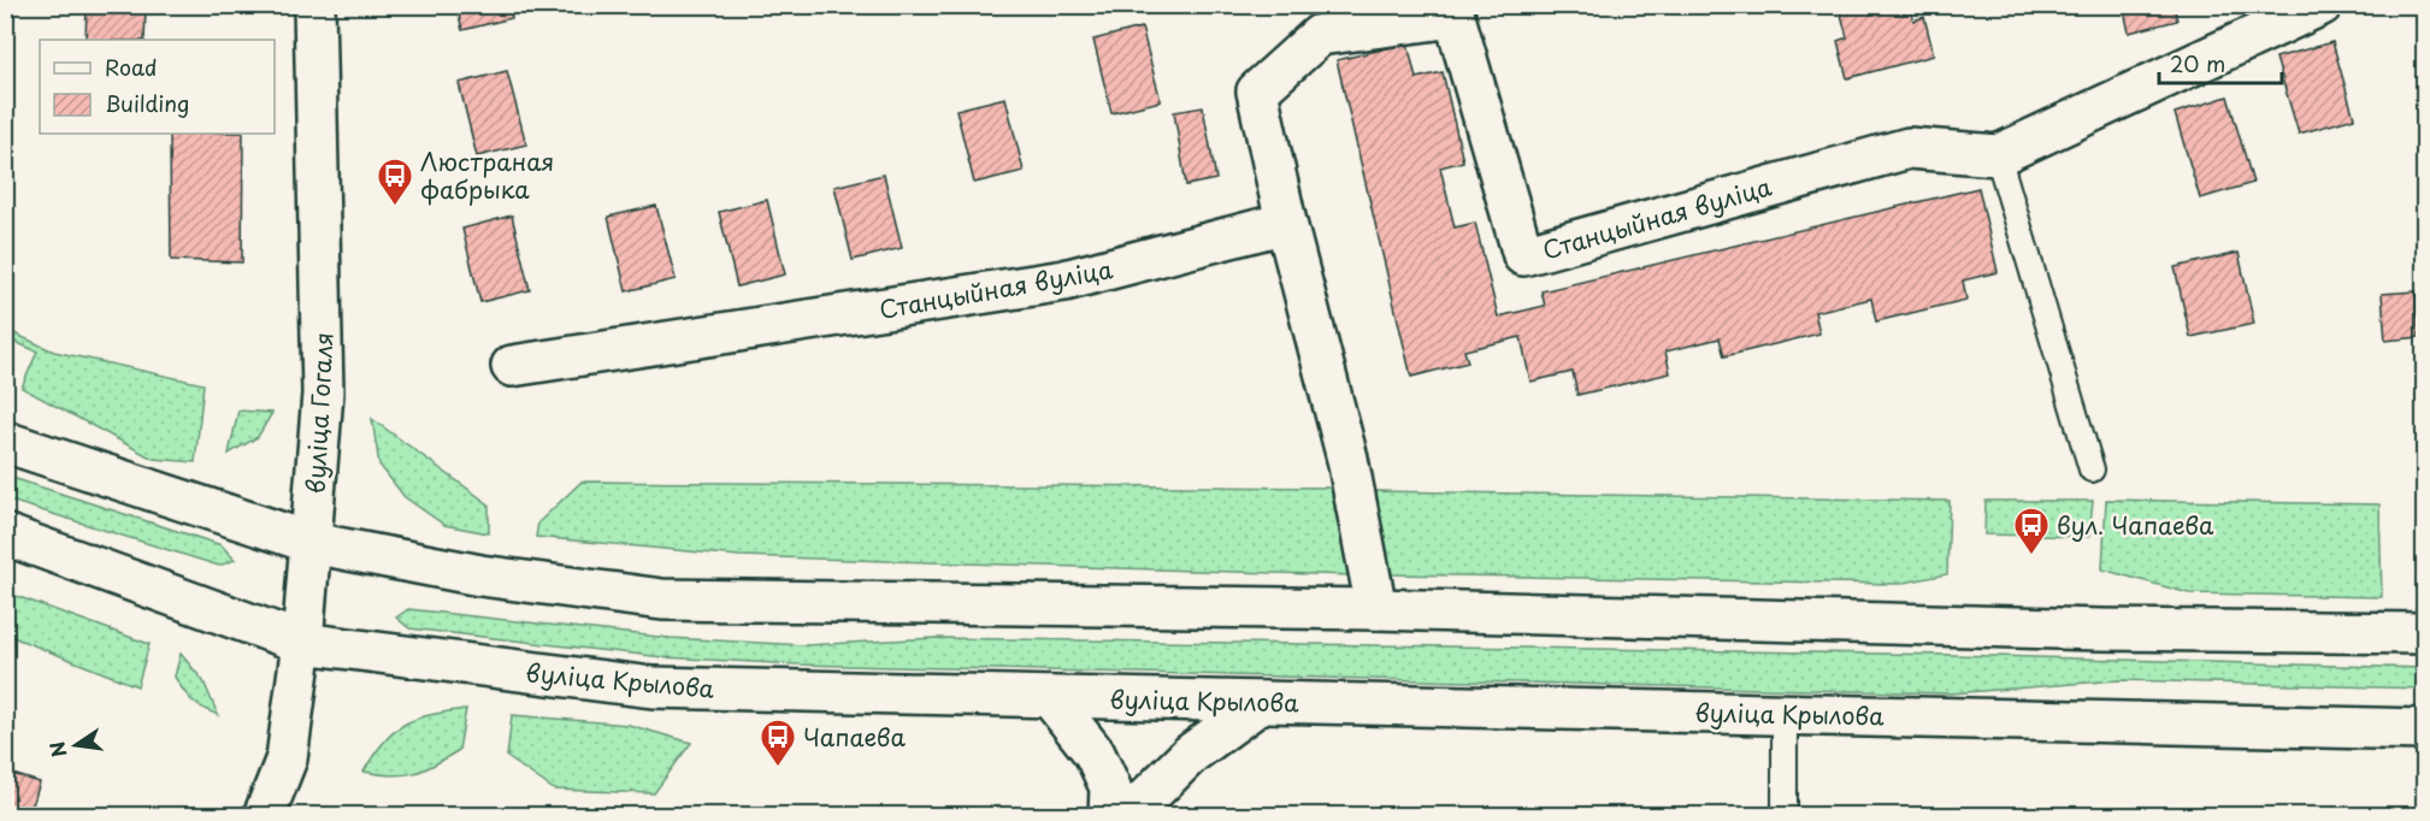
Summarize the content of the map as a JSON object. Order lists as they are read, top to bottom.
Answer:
{
  "streets": {
    "main road": ["Станцыйная вуліца", "вуліца Гогаля", "вуліца Крылова"]
  },
  "crossings": [
    ["вуліца Гогаля", "вуліца Крылова"]
  ],
  "places": {
    "bus stop": ["Люстраная фабрыка", "вул. Чапаева", "Чапаева"]
  },
  "legend": ["Road", "Building"],
  "scale_bar": "20 m",
  "north": "left"
}
